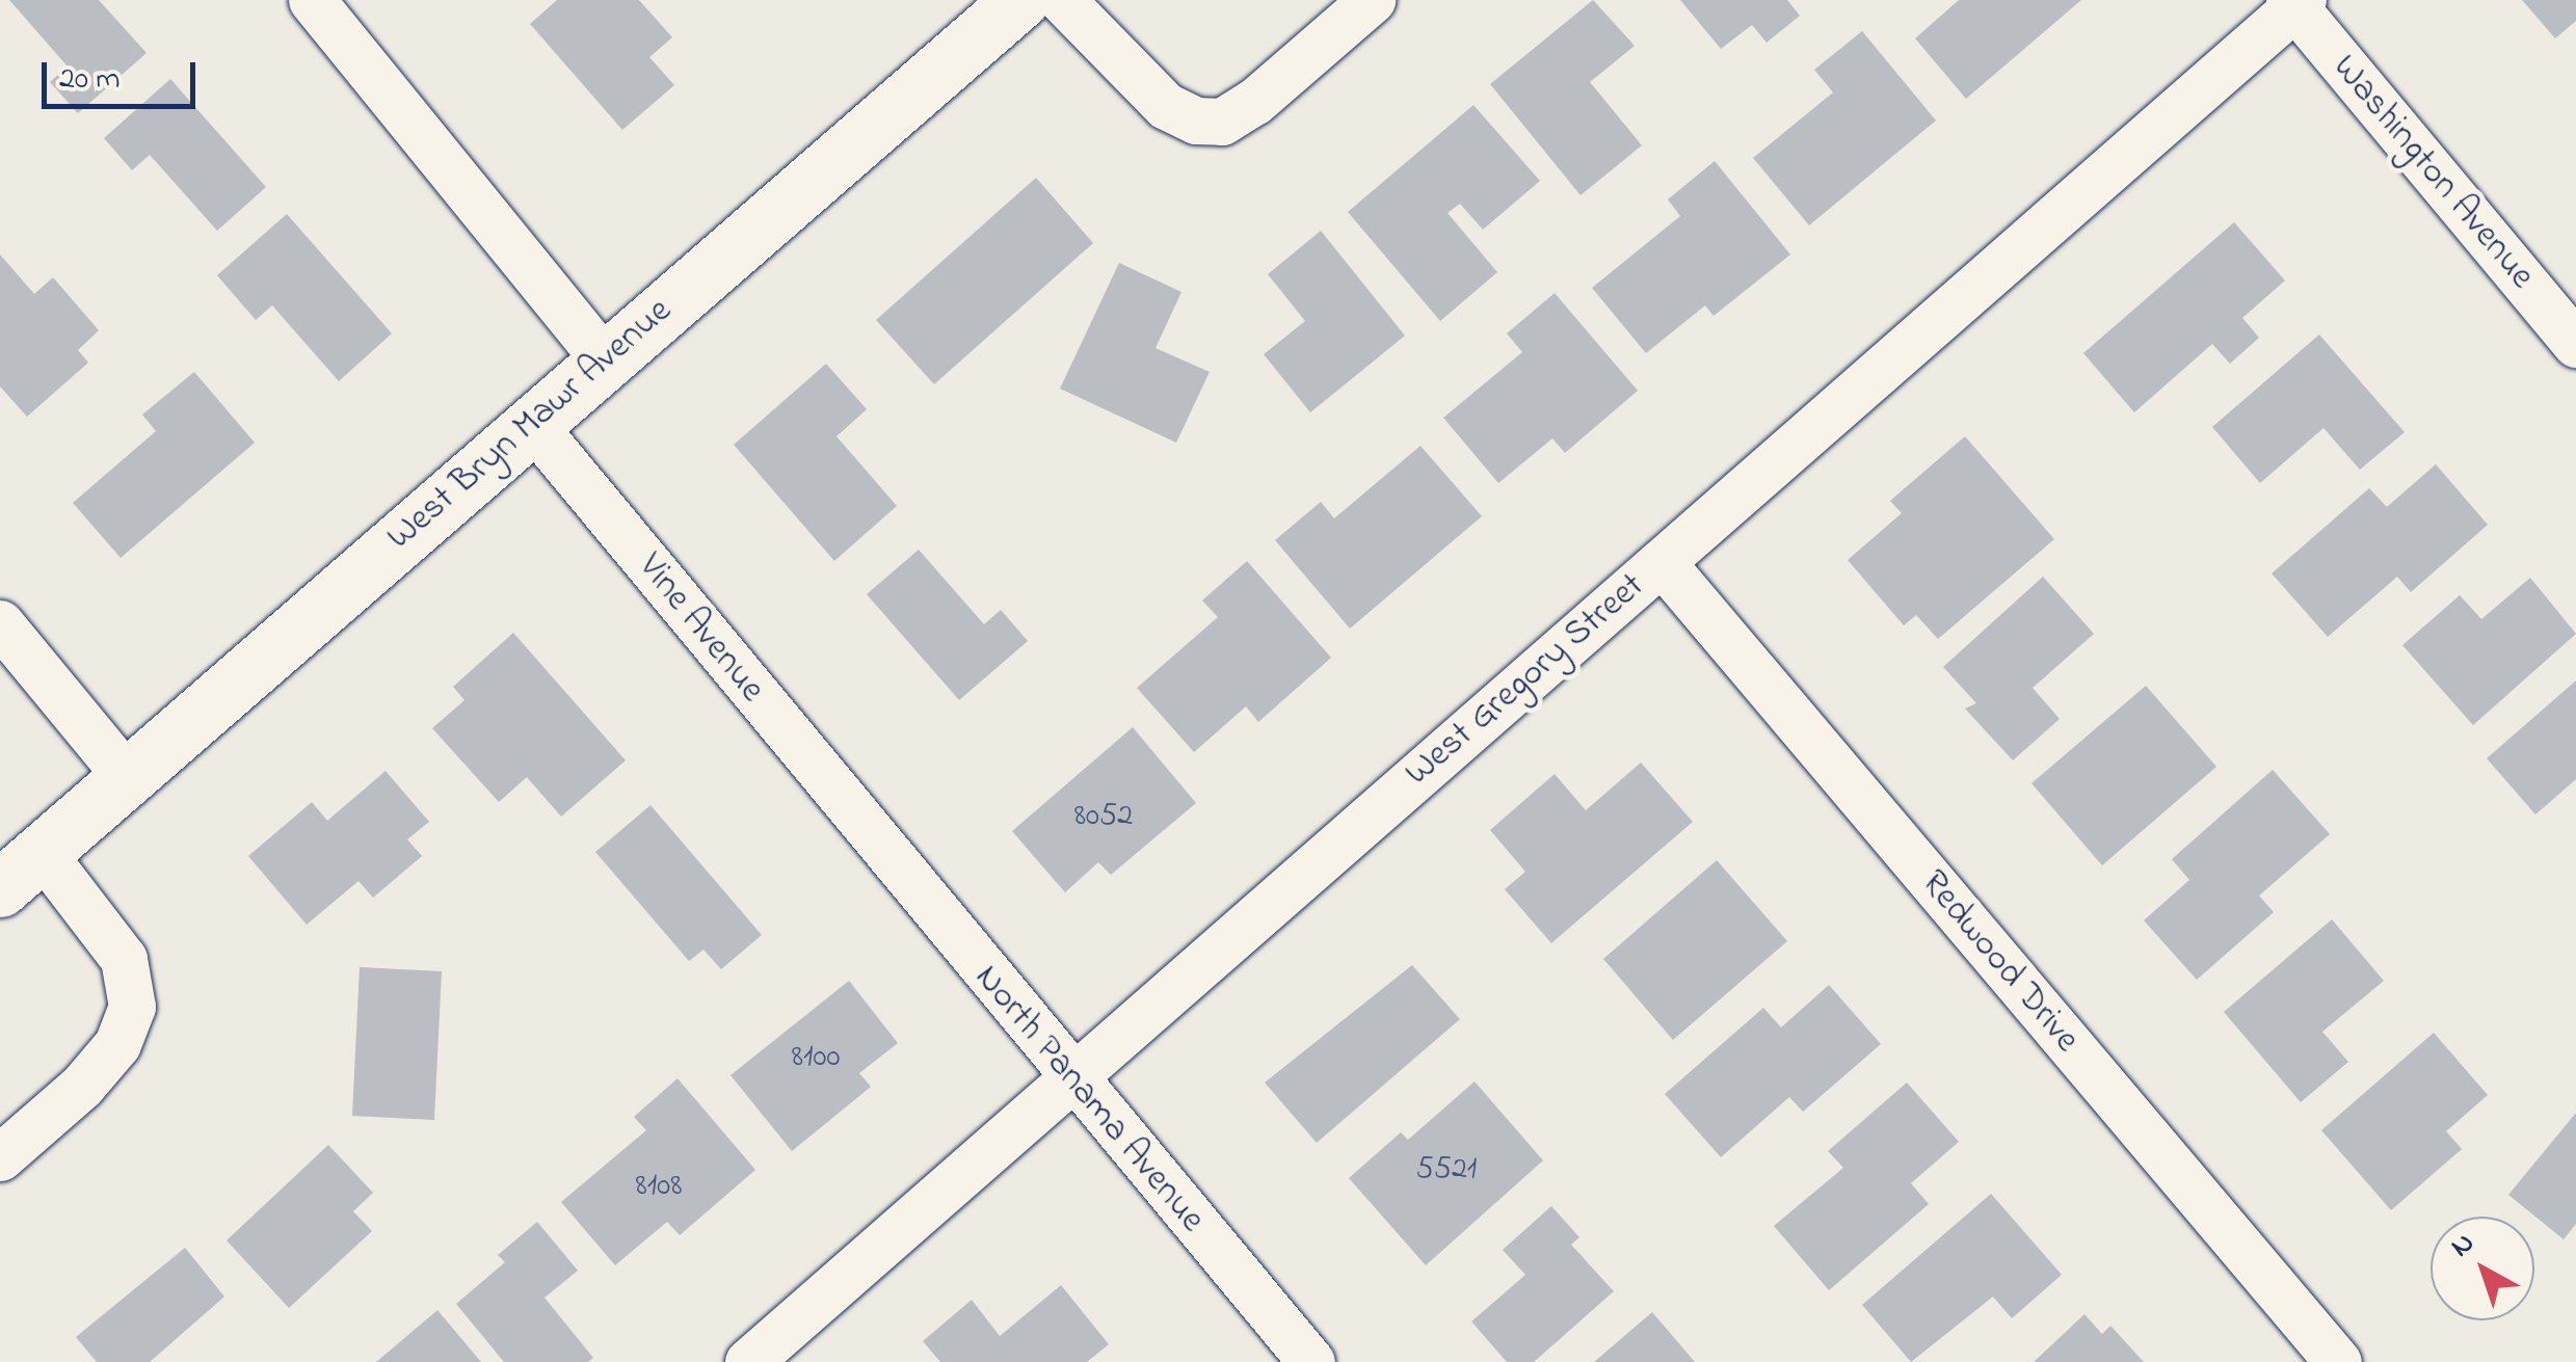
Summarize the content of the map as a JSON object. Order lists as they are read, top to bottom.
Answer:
{
  "streets": {
    "street": [
      "Washington Avenue",
      "West Bryn Mawr Avenue",
      "Vine Avenue",
      "West Gregory Street",
      "Redwood Drive",
      "North Panama Avenue"
    ]
  },
  "crossings": [
    ["Washington Avenue", "West Gregory Street"],
    ["West Bryn Mawr Avenue", "Vine Avenue"],
    ["Vine Avenue", "North Panama Avenue"],
    ["West Gregory Street", "Redwood Drive"],
    ["West Gregory Street", "North Panama Avenue"]
  ],
  "house_numbers": [
    "8052",
    "8100",
    "5521",
    "8108"
  ],
  "scale_bar": "20 m",
  "north": "top left"
}
